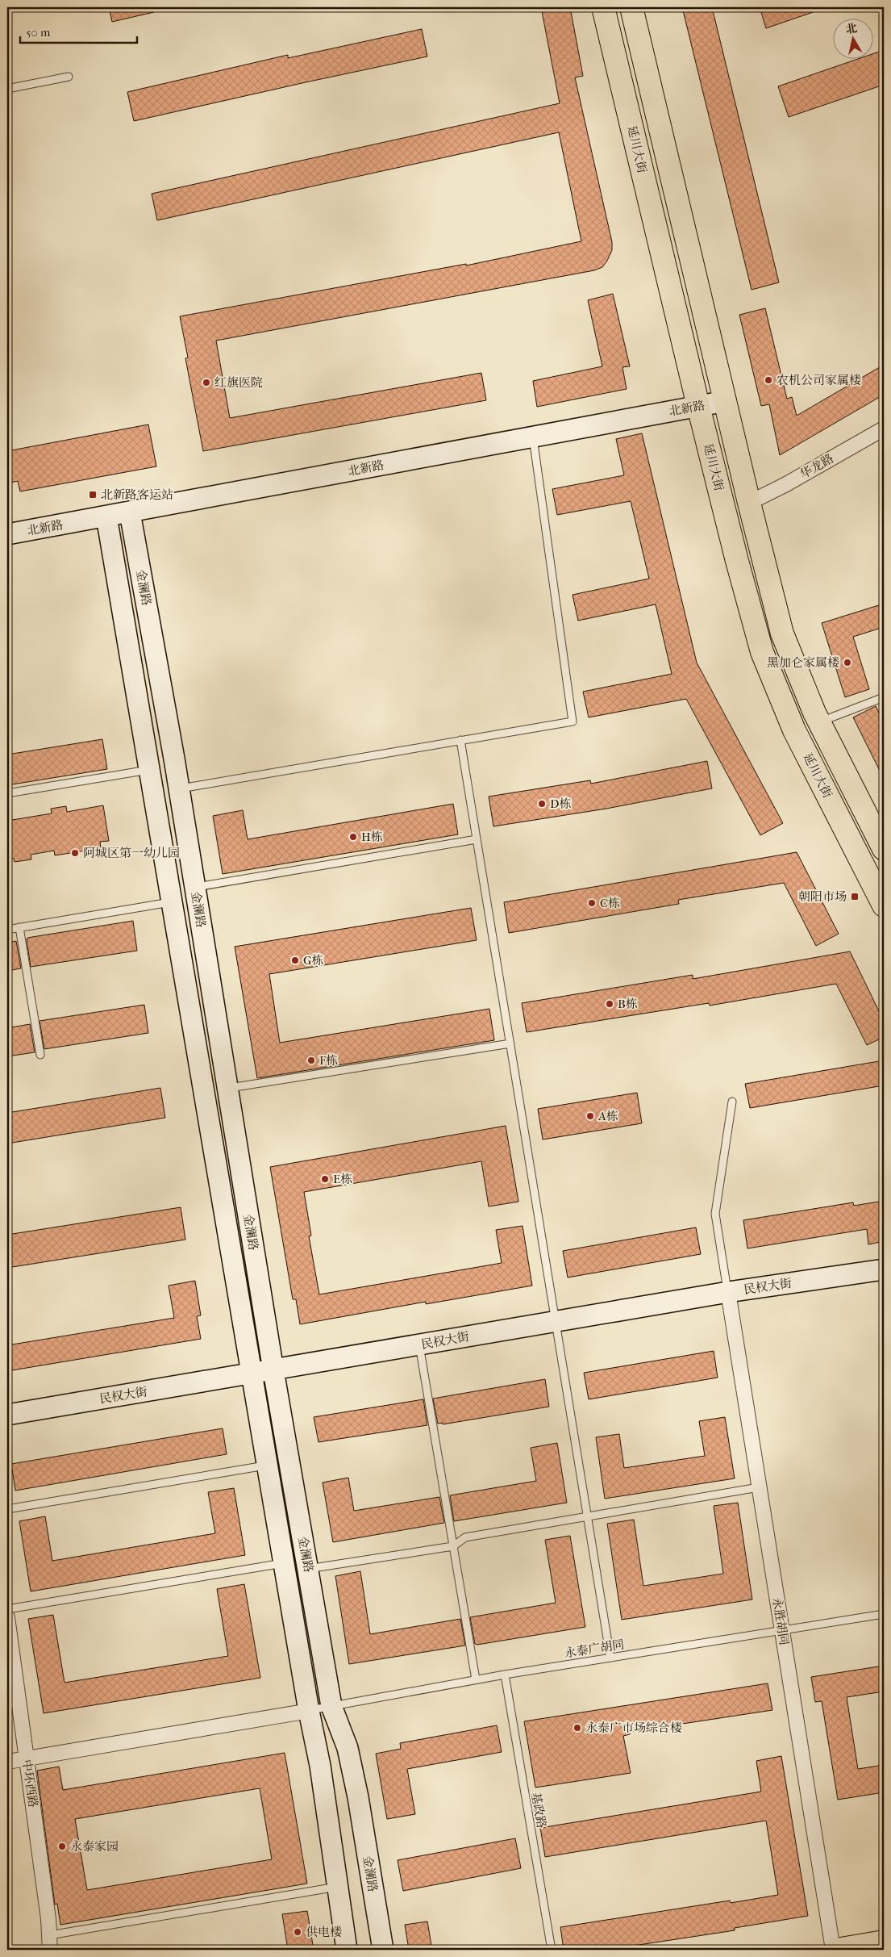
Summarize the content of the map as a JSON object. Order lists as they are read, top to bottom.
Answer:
{
  "streets": {
    "main road": ["延川大街"],
    "street": [
      "北新路",
      "华龙路",
      "金澜路",
      "民权大街",
      "永胜胡同",
      "中环西路"
    ],
    "lane": ["永泰广胡同", "基政路"]
  },
  "crossings": [
    ["延川大街", "北新路"],
    ["北新路", "金澜路"],
    ["金澜路", "民权大街"],
    ["金澜路", "永泰广胡同"],
    ["民权大街", "永胜胡同"],
    ["永胜胡同", "永泰广胡同"],
    ["永泰广胡同", "基政路"]
  ],
  "places": {
    "other": [
      "农机公司家属楼",
      "红旗医院",
      "黑加仑家属楼",
      "D栋",
      "H栋",
      "阿城区第一幼儿园",
      "C栋",
      "G栋",
      "B栋",
      "F栋",
      "A栋",
      "E栋",
      "永泰广市场综合楼",
      "永泰家园",
      "供电楼"
    ],
    "transit": ["北新路客运站", "朝阳市场"]
  },
  "scale_bar": "50 m",
  "north": "top"
}
